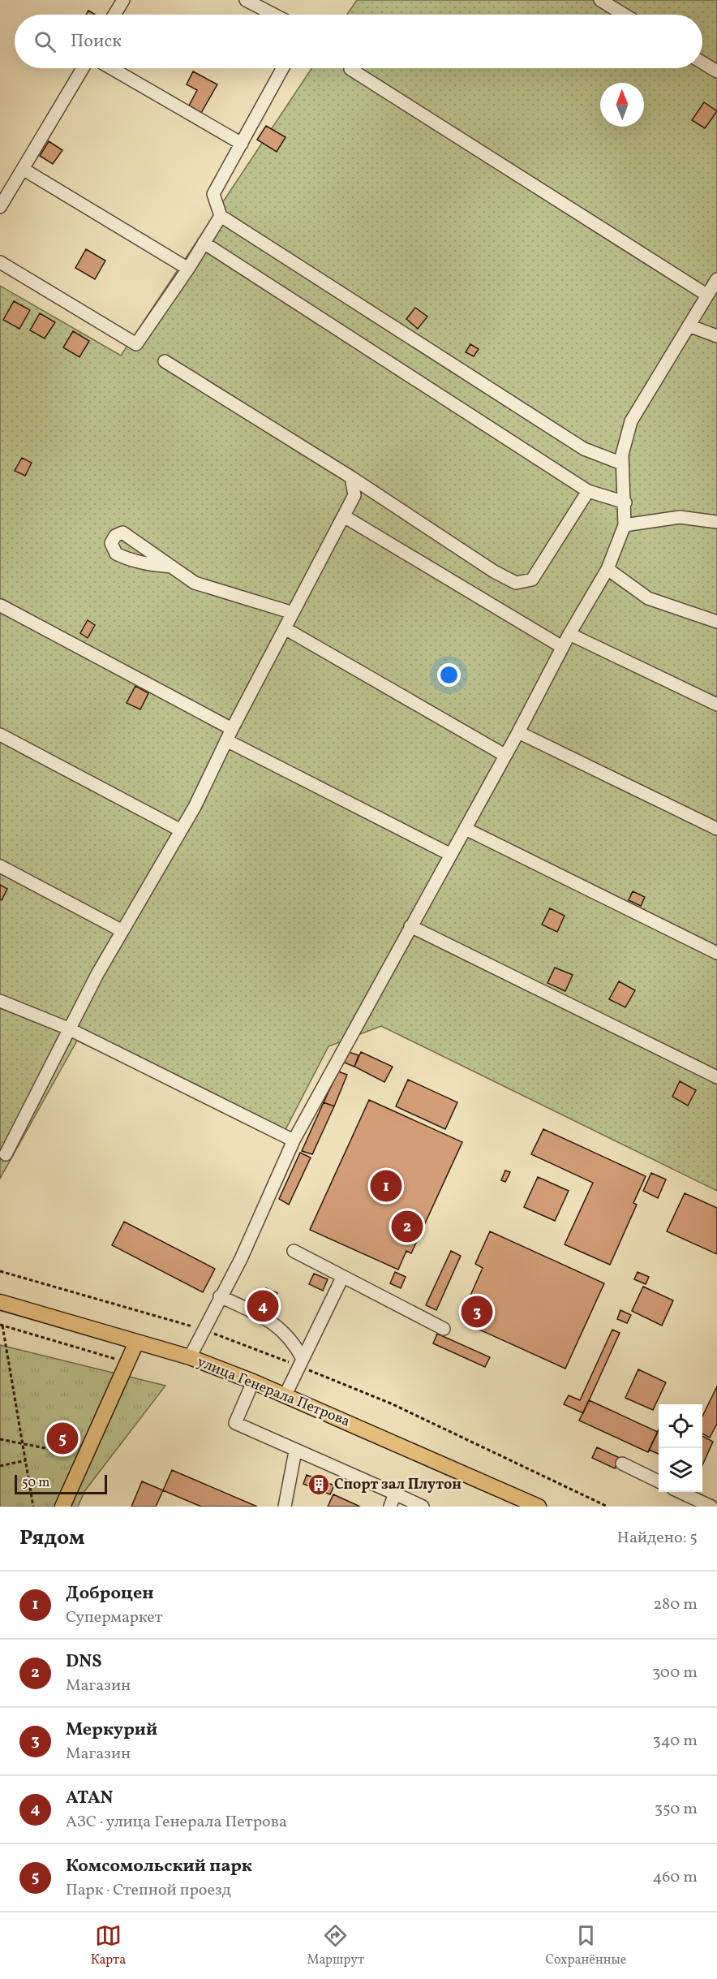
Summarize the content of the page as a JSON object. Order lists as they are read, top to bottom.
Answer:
{
  "streets": {
    "main road": ["улица Генерала Петрова"]
  },
  "places": {
    "building": ["Спорт зал Плутон"]
  },
  "scale_bar": "50 m",
  "north": "top",
  "page": {
    "search": "Поиск",
    "pins": [
      "1",
      "2",
      "4",
      "3",
      "5"
    ],
    "scale": "50 m",
    "heading": ["Рядом", "Найдено: 5"],
    "list": [
      {
        "mark": "1",
        "name": "Доброцен",
        "note": "Супермаркет",
        "value": "280 m"
      },
      {
        "mark": "2",
        "name": "DNS",
        "note": "Магазин",
        "value": "300 m"
      },
      {
        "mark": "3",
        "name": "Меркурий",
        "note": "Магазин",
        "value": "340 m"
      },
      {
        "mark": "4",
        "name": "ATAN",
        "note": "АЗС · улица Генерала Петрова",
        "value": "350 m"
      },
      {
        "mark": "5",
        "name": "Комсомольский парк",
        "note": "Парк · Степной проезд",
        "value": "460 m"
      }
    ],
    "nav": ["Карта", "Маршрут", "Сохранённые"]
  }
}
